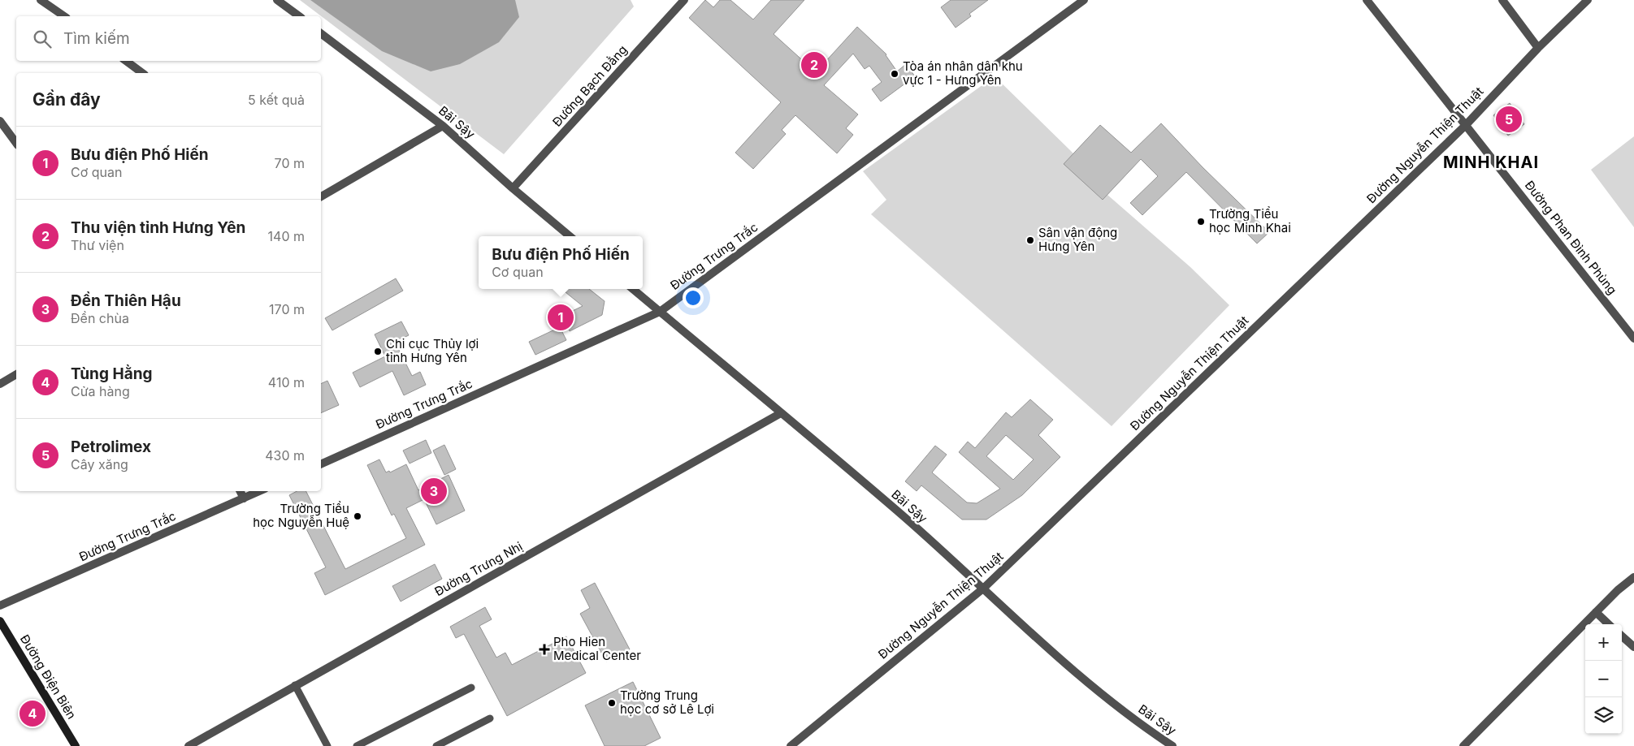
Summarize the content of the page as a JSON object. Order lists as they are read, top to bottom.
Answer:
{
  "streets": {
    "main road": ["Đường Điện Biên"],
    "street": [
      "Đường Bạch Đằng",
      "Bãi Sậy",
      "Đường Nguyễn Thiện Thuật",
      "Đường Phan Đình Phùng",
      "Đường Trưng Trắc",
      "Đường Trưng Nhị"
    ]
  },
  "crossings": [
    ["Đường Bạch Đằng", "Bãi Sậy"],
    ["Bãi Sậy", "Đường Nguyễn Thiện Thuật"],
    ["Bãi Sậy", "Đường Trưng Trắc"],
    ["Bãi Sậy", "Đường Trưng Nhị"],
    ["Đường Nguyễn Thiện Thuật", "Đường Phan Đình Phùng"]
  ],
  "districts": ["MINH KHAI"],
  "places": {
    "other": [
      "Tòa án nhân dân khu vực 1 - Hưng Yên",
      "Trường Tiểu học Minh Khai",
      "Sân vận động Hưng Yên",
      "Chi cục Thủy lợi tỉnh Hưng Yên",
      "Trường Tiểu học Nguyễn Huệ",
      "Trường Trung học cơ sở Lê Lợi"
    ],
    "health": ["Pho Hien Medical Center"]
  },
  "page": {
    "search": "Tìm kiếm",
    "pins": [
      "2",
      "5",
      "1",
      "3",
      "4"
    ],
    "heading": ["Gần đây", "5 kết quả"],
    "list": [
      {
        "mark": "1",
        "name": "Bưu điện Phố Hiến",
        "note": "Cơ quan",
        "value": "70 m"
      },
      {
        "mark": "2",
        "name": "Thu viện tỉnh Hưng Yên",
        "note": "Thư viện",
        "value": "140 m"
      },
      {
        "mark": "3",
        "name": "Đền Thiên Hậu",
        "note": "Đền chùa",
        "value": "170 m"
      },
      {
        "mark": "4",
        "name": "Tùng Hằng",
        "note": "Cửa hàng",
        "value": "410 m"
      },
      {
        "mark": "5",
        "name": "Petrolimex",
        "note": "Cây xăng",
        "value": "430 m"
      }
    ],
    "popup": ["Bưu điện Phố Hiến", "Cơ quan"],
    "map_buttons": ["+", "−"]
  }
}
